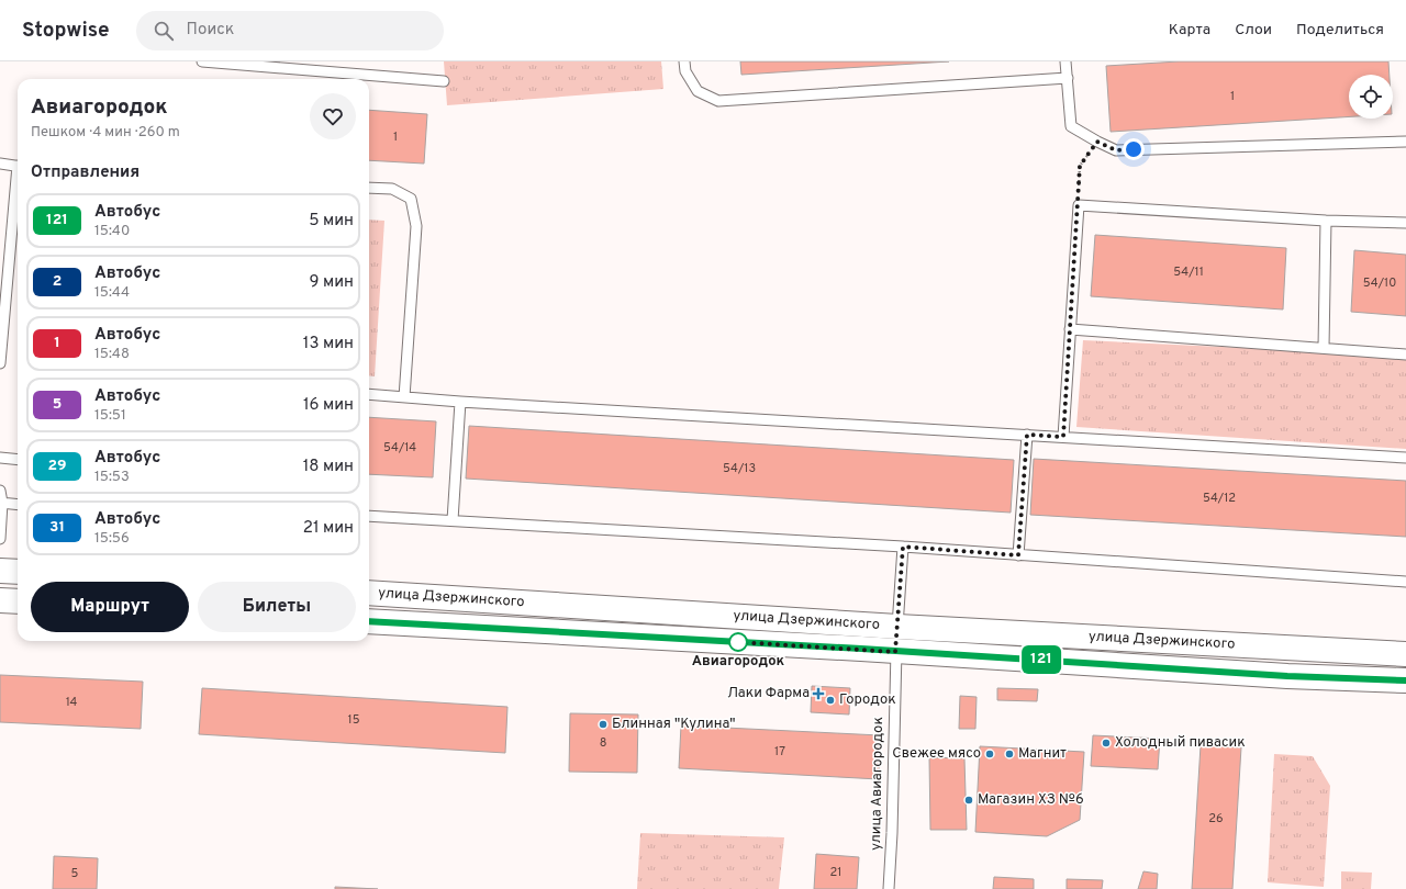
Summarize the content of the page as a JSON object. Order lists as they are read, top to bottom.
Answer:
{
  "streets": {
    "main road": ["улица Дзержинского"],
    "lane": ["улица Авиагородок"]
  },
  "crossings": [
    ["улица Дзержинского", "улица Авиагородок"]
  ],
  "places": {
    "other": [
      "Авиагородок",
      "Городок",
      "Блинная \"Кулина\"",
      "Холодный пивасик",
      "Свежее мясо",
      "Магнит",
      "Магазин ХЗ №6"
    ],
    "health": ["Лаки Фарма"]
  },
  "lines": ["bus line 121"],
  "house_numbers": [
    "1",
    "1",
    "54/11",
    "54/10",
    "54/14",
    "54/13",
    "54/12",
    "14",
    "15",
    "8",
    "17",
    "26",
    "21",
    "5"
  ],
  "page": {
    "header": "Stopwise",
    "search": "Поиск",
    "nav": ["Карта", "Слои", "Поделиться"],
    "on_map": "121",
    "heading": [
      ["Авиагородок", "Пешком · 4 мин · 260 m"],
      "Отправления"
    ],
    "list": [
      {
        "mark": "121",
        "name": "Автобус",
        "note": "15:40",
        "value": "5 мин"
      },
      {
        "mark": "2",
        "name": "Автобус",
        "note": "15:44",
        "value": "9 мин"
      },
      {
        "mark": "1",
        "name": "Автобус",
        "note": "15:48",
        "value": "13 мин"
      },
      {
        "mark": "5",
        "name": "Автобус",
        "note": "15:51",
        "value": "16 мин"
      },
      {
        "mark": "29",
        "name": "Автобус",
        "note": "15:53",
        "value": "18 мин"
      },
      {
        "mark": "31",
        "name": "Автобус",
        "note": "15:56",
        "value": "21 мин"
      }
    ],
    "buttons": ["Маршрут", "Билеты"]
  }
}
